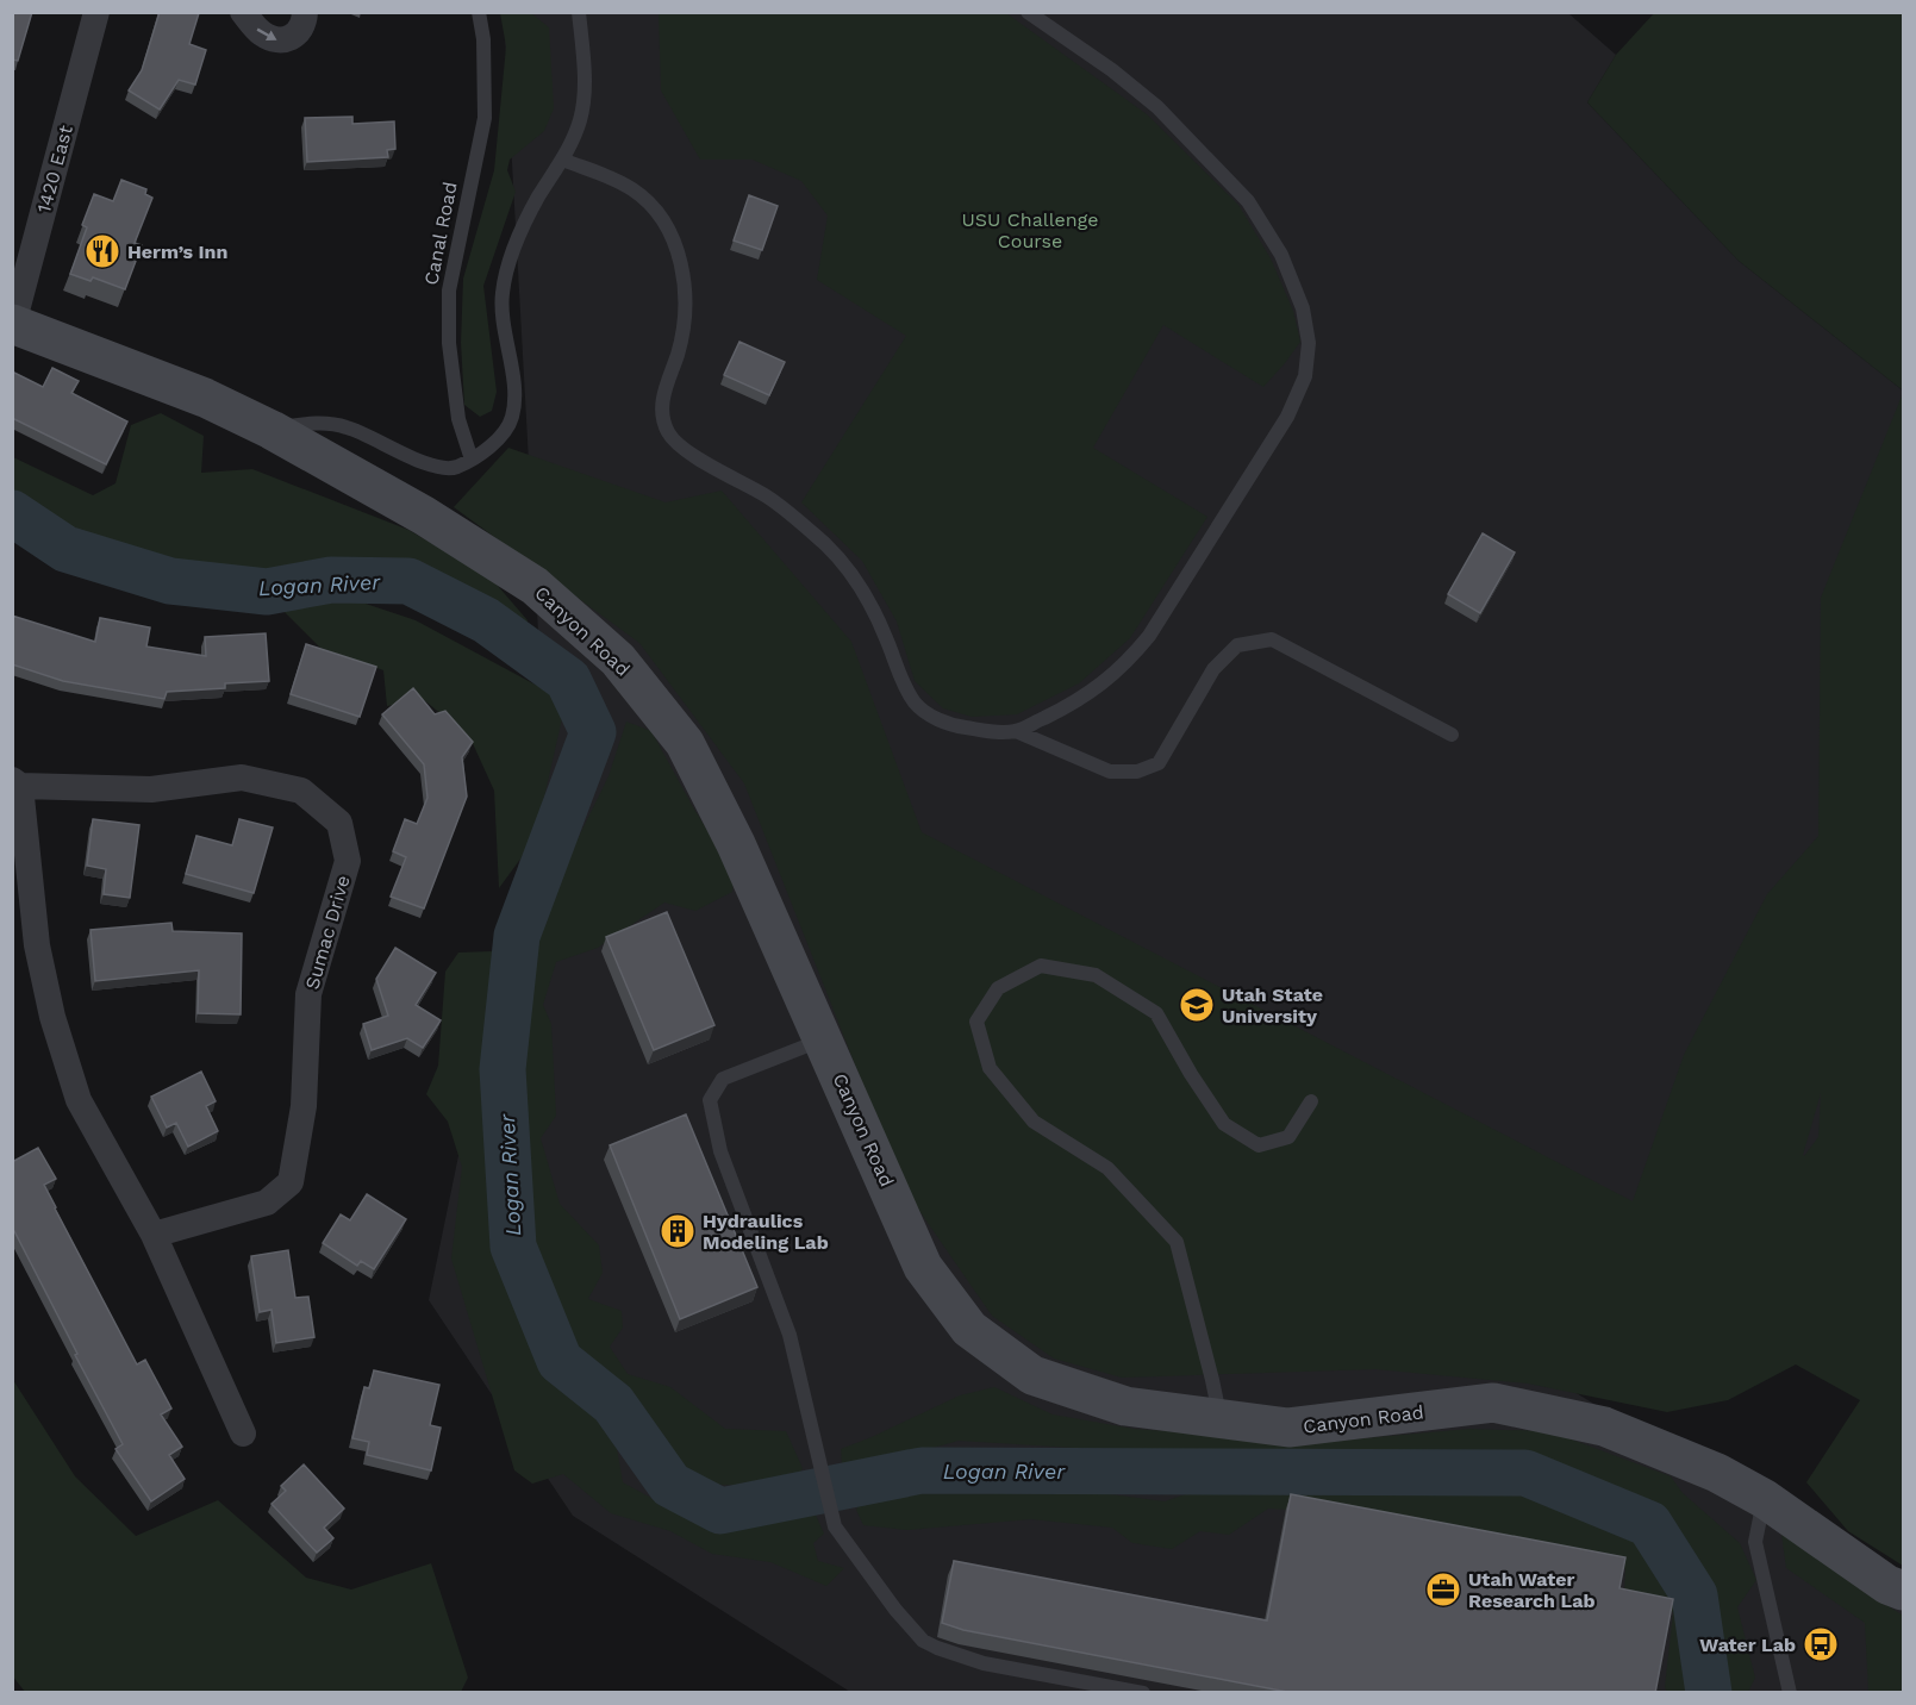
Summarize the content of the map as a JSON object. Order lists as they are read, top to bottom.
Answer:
{
  "streets": {
    "street": ["1420 East", "Canyon Road", "Sumac Drive"],
    "lane": ["Canal Road"]
  },
  "crossings": [
    ["1420 East", "Canyon Road"]
  ],
  "water": ["Logan River"],
  "parks": ["USU Challenge Course"],
  "places": {
    "restaurant": ["Herm’s Inn"],
    "school or university": ["Utah State University"],
    "building": ["Hydraulics Modeling Lab"],
    "office": ["Utah Water Research Lab"],
    "bus stop": ["Water Lab"]
  }
}
